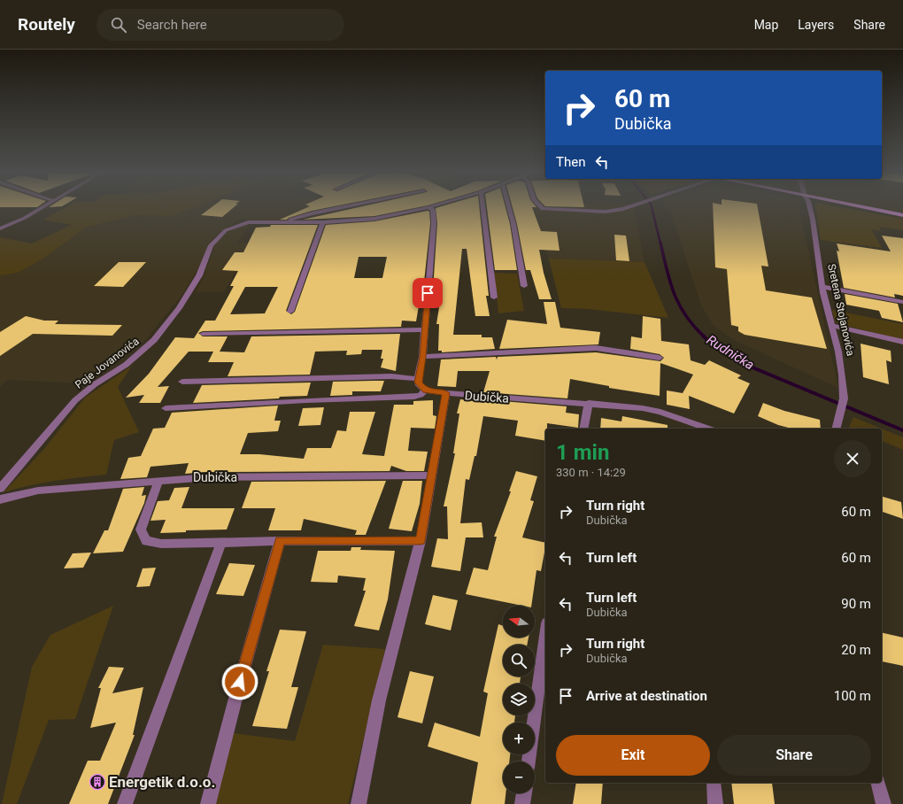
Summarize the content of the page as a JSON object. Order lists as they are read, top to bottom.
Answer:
{
  "streets": {
    "street": ["Sretena Stojanovića", "Paje Jovanovića", "Dubička"]
  },
  "water": ["Rudnička"],
  "places": {
    "building": ["Energetik d.o.o."]
  },
  "north": "left",
  "page": {
    "header": "Routely",
    "search": "Search here",
    "nav": ["Map", "Layers", "Share"],
    "turn": ["60 m", "Dubička"],
    "then": "Then",
    "heading": ["1 min", "330 m · 14:29"],
    "list": [
      {
        "name": "Turn right",
        "note": "Dubička",
        "value": "60 m"
      },
      {
        "name": "Turn left",
        "value": "60 m"
      },
      {
        "name": "Turn left",
        "note": "Dubička",
        "value": "90 m"
      },
      {
        "name": "Turn right",
        "note": "Dubička",
        "value": "20 m"
      },
      {
        "name": "Arrive at destination",
        "value": "100 m"
      }
    ],
    "map_buttons": ["+", "−"],
    "buttons": ["Exit", "Share"]
  }
}
